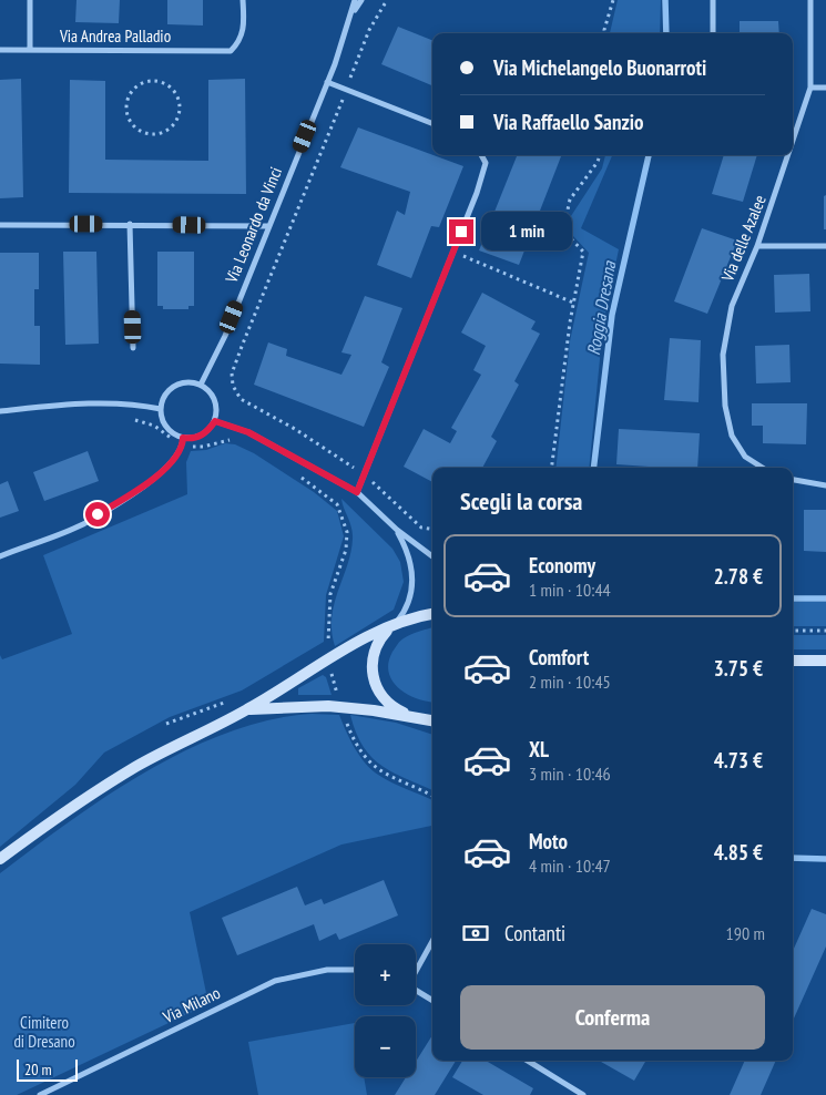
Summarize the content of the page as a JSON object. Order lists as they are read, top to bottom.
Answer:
{
  "streets": {
    "street": [
      "Via Andrea Palladio",
      "Via Leonardo da Vinci",
      "Via delle Azalee",
      "Via Milano"
    ]
  },
  "water": ["Roggia Dresana"],
  "parks": ["Cimitero di Dresano"],
  "scale_bar": "20 m",
  "page": {
    "banner": ["Via Michelangelo Buonarroti", "Via Raffaello Sanzio"],
    "bubble": "1 min",
    "heading": "Scegli la corsa",
    "list": [
      {
        "name": "Economy",
        "note": "1 min · 10:44",
        "value": "2.78 €"
      },
      {
        "name": "Comfort",
        "note": "2 min · 10:45",
        "value": "3.75 €"
      },
      {
        "name": "XL",
        "note": "3 min · 10:46",
        "value": "4.73 €"
      },
      {
        "name": "Moto",
        "note": "4 min · 10:47",
        "value": "4.85 €"
      }
    ],
    "pay": ["Contanti", "190 m"],
    "map_buttons": ["+", "−"],
    "buttons": "Conferma",
    "scale": "20 m"
  }
}
